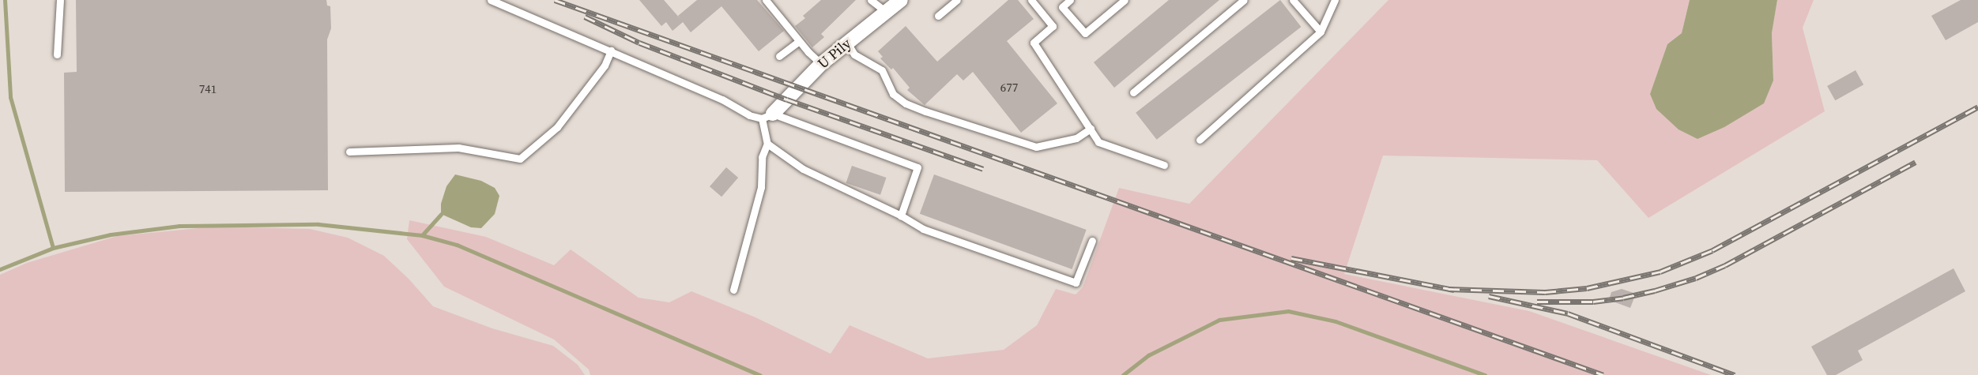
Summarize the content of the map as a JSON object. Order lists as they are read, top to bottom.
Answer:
{
  "streets": {
    "street": ["U Pily"]
  },
  "house_numbers": ["677", "741"]
}
